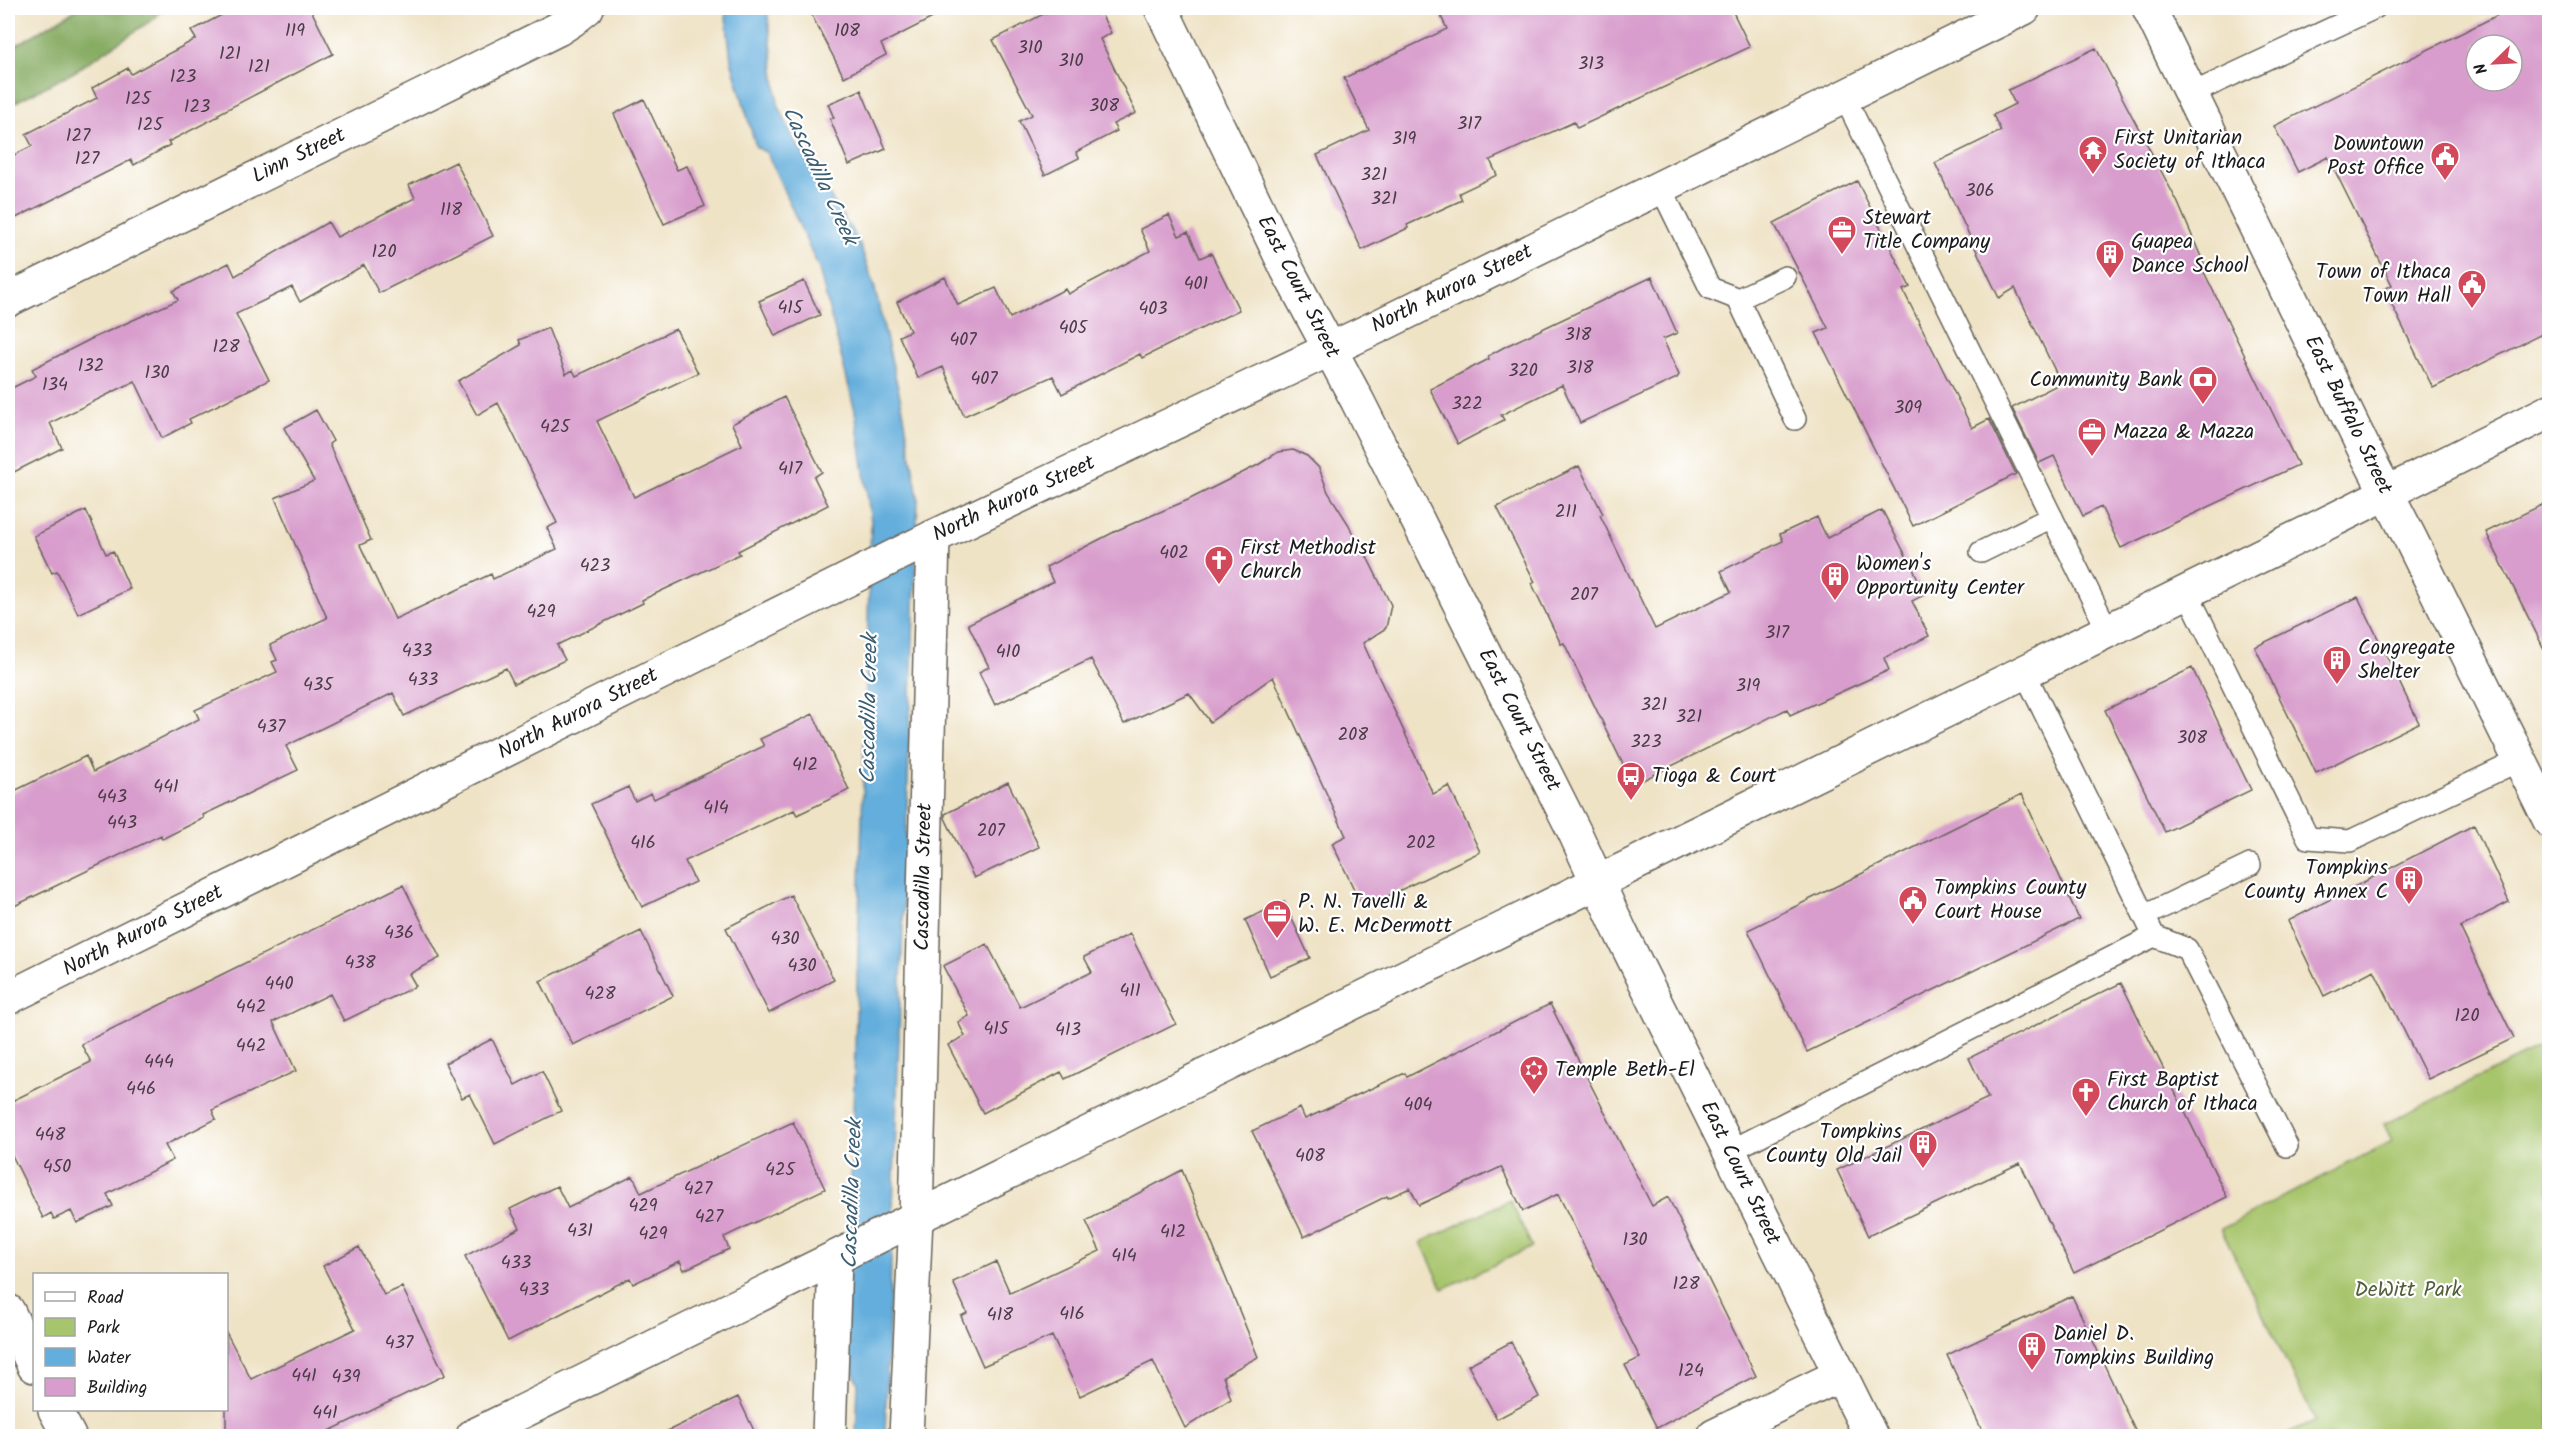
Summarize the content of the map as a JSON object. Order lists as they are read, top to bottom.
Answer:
{
  "streets": {
    "street": [
      "Linn Street",
      "East Court Street",
      "North Aurora Street",
      "East Buffalo Street",
      "Cascadilla Street"
    ]
  },
  "crossings": [
    ["East Court Street", "North Aurora Street"],
    ["North Aurora Street", "Cascadilla Street"]
  ],
  "water": ["Cascadilla Creek"],
  "parks": ["DeWitt Park"],
  "places": {
    "temple": ["First Unitarian Society of Ithaca"],
    "public building": ["Downtown Post Office", "Town of Ithaca Town Hall", "Tompkins County Court House"],
    "office": ["Stewart Title Company", "Mazza & Mazza", "P. N. Tavelli & W. E. McDermott"],
    "building": [
      "Guapea Dance School",
      "Women's Opportunity Center",
      "Congregate Shelter",
      "Tompkins County Annex C",
      "Tompkins County Old Jail",
      "Daniel D. Tompkins Building"
    ],
    "bank": ["Community Bank"],
    "church": ["First Methodist Church", "First Baptist Church of Ithaca"],
    "bus stop": ["Tioga & Court"],
    "synagogue": ["Temple Beth-El"]
  },
  "house_numbers": [
    "119",
    "108",
    "310",
    "121",
    "310",
    "313",
    "121",
    "123",
    "125",
    "308",
    "123",
    "317",
    "125",
    "127",
    "319",
    "127",
    "321",
    "306",
    "321",
    "118",
    "120",
    "401",
    "415",
    "403",
    "405",
    "318",
    "407",
    "128",
    "132",
    "318",
    "320",
    "130",
    "407",
    "134",
    "322",
    "309",
    "425",
    "417",
    "211",
    "402",
    "423",
    "207",
    "429",
    "317",
    "433",
    "410",
    "433",
    "435",
    "319",
    "321",
    "321",
    "437",
    "208",
    "308",
    "323",
    "412",
    "441",
    "443",
    "414",
    "443",
    "207",
    "416",
    "202",
    "436",
    "430",
    "438",
    "430",
    "440",
    "411",
    "428",
    "442",
    "120",
    "415",
    "413",
    "442",
    "444",
    "446",
    "404",
    "448",
    "408",
    "450",
    "425",
    "427",
    "429",
    "427",
    "431",
    "412",
    "429",
    "130",
    "414",
    "433",
    "128",
    "433",
    "416",
    "418",
    "437",
    "124",
    "441",
    "439",
    "441"
  ],
  "legend": [
    "Road",
    "Park",
    "Water",
    "Building"
  ],
  "north": "bottom left"
}
